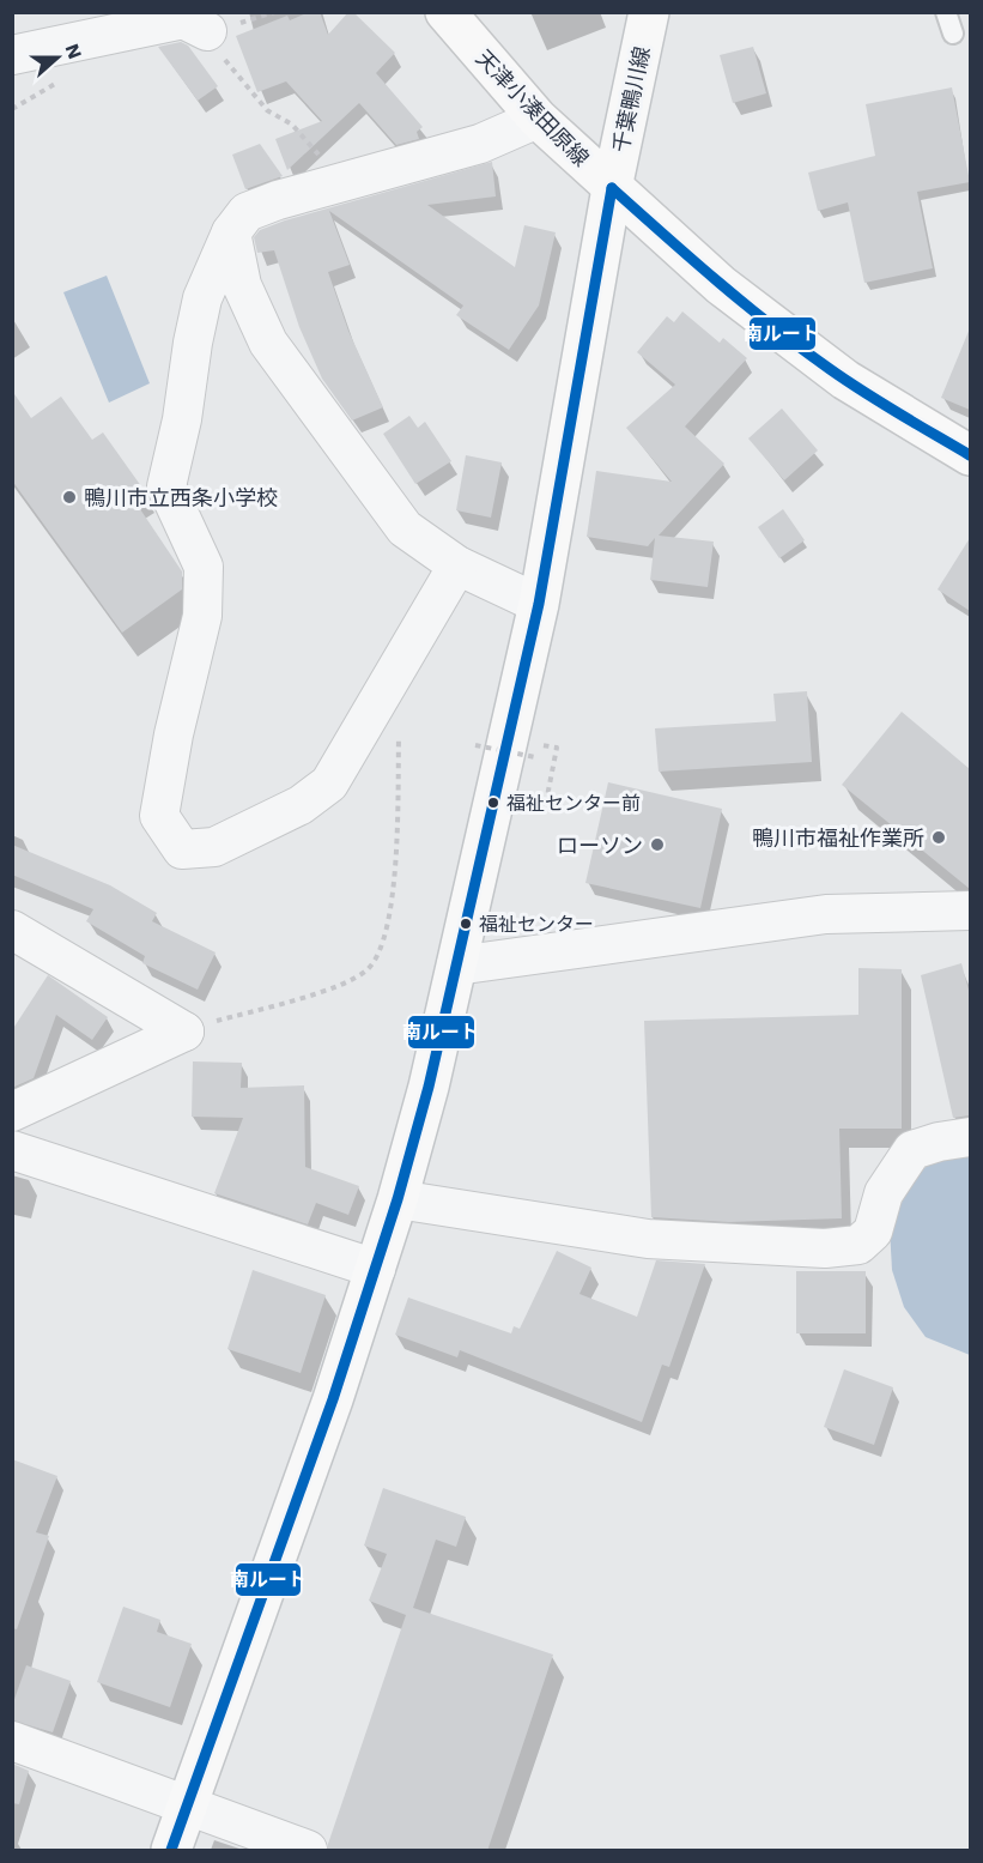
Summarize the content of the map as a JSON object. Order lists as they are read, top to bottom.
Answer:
{
  "streets": {
    "main road": ["千葉鴨川線", "天津小湊田原線"]
  },
  "crossings": [
    ["千葉鴨川線", "天津小湊田原線"]
  ],
  "places": [
    "鴨川市立西条小学校",
    "福祉センター前",
    "鴨川市福祉作業所",
    "ローソン",
    "福祉センター"
  ],
  "lines": ["transit line 南ルート"],
  "north": "right"
}
